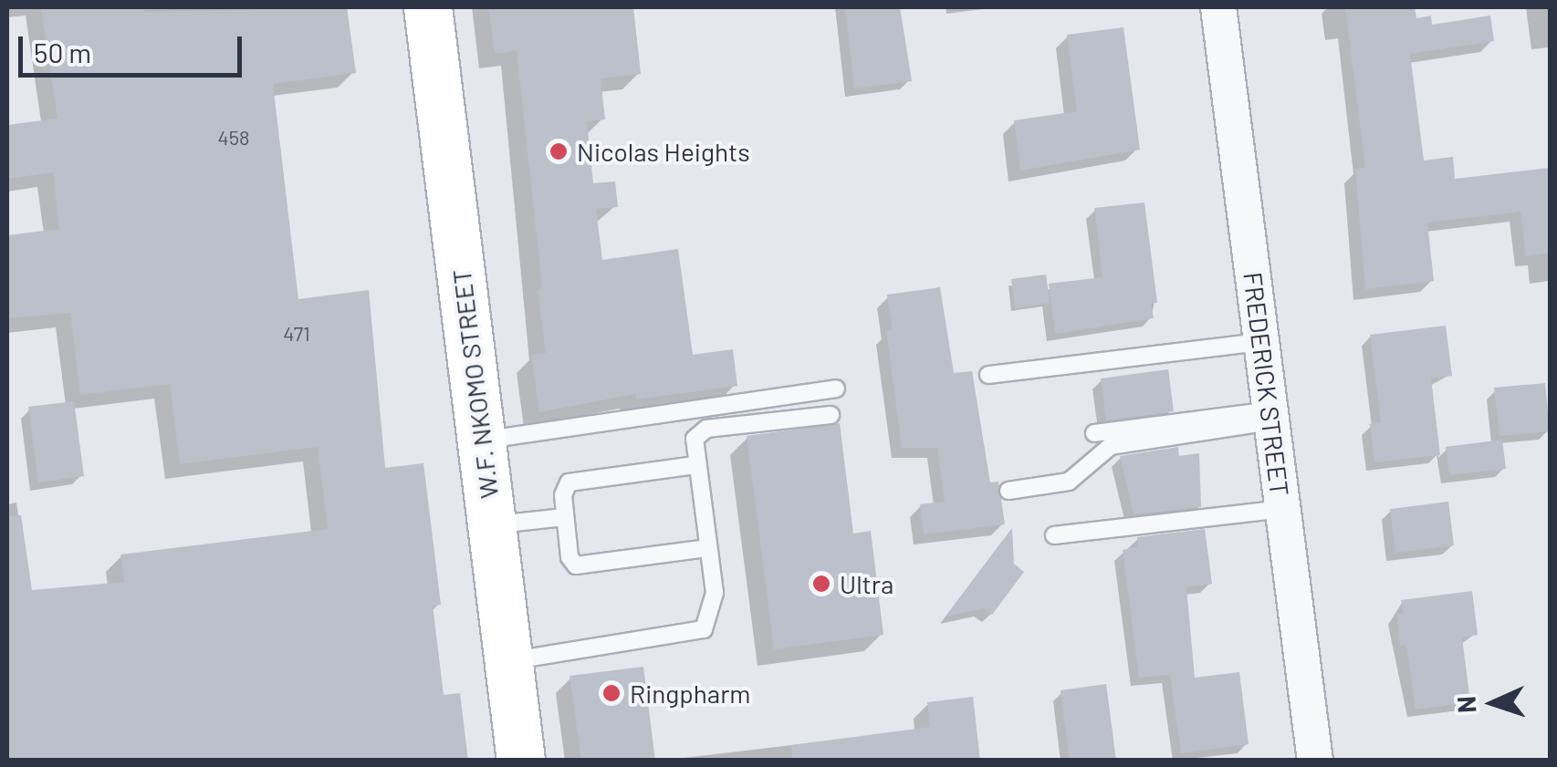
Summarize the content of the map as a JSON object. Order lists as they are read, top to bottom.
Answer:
{
  "streets": {
    "main road": ["W.F. NKOMO STREET"],
    "street": ["FREDERICK STREET"]
  },
  "places": ["Nicolas Heights", "Ultra", "Ringpharm"],
  "house_numbers": ["458", "471"],
  "scale_bar": "50 m",
  "north": "left"
}
